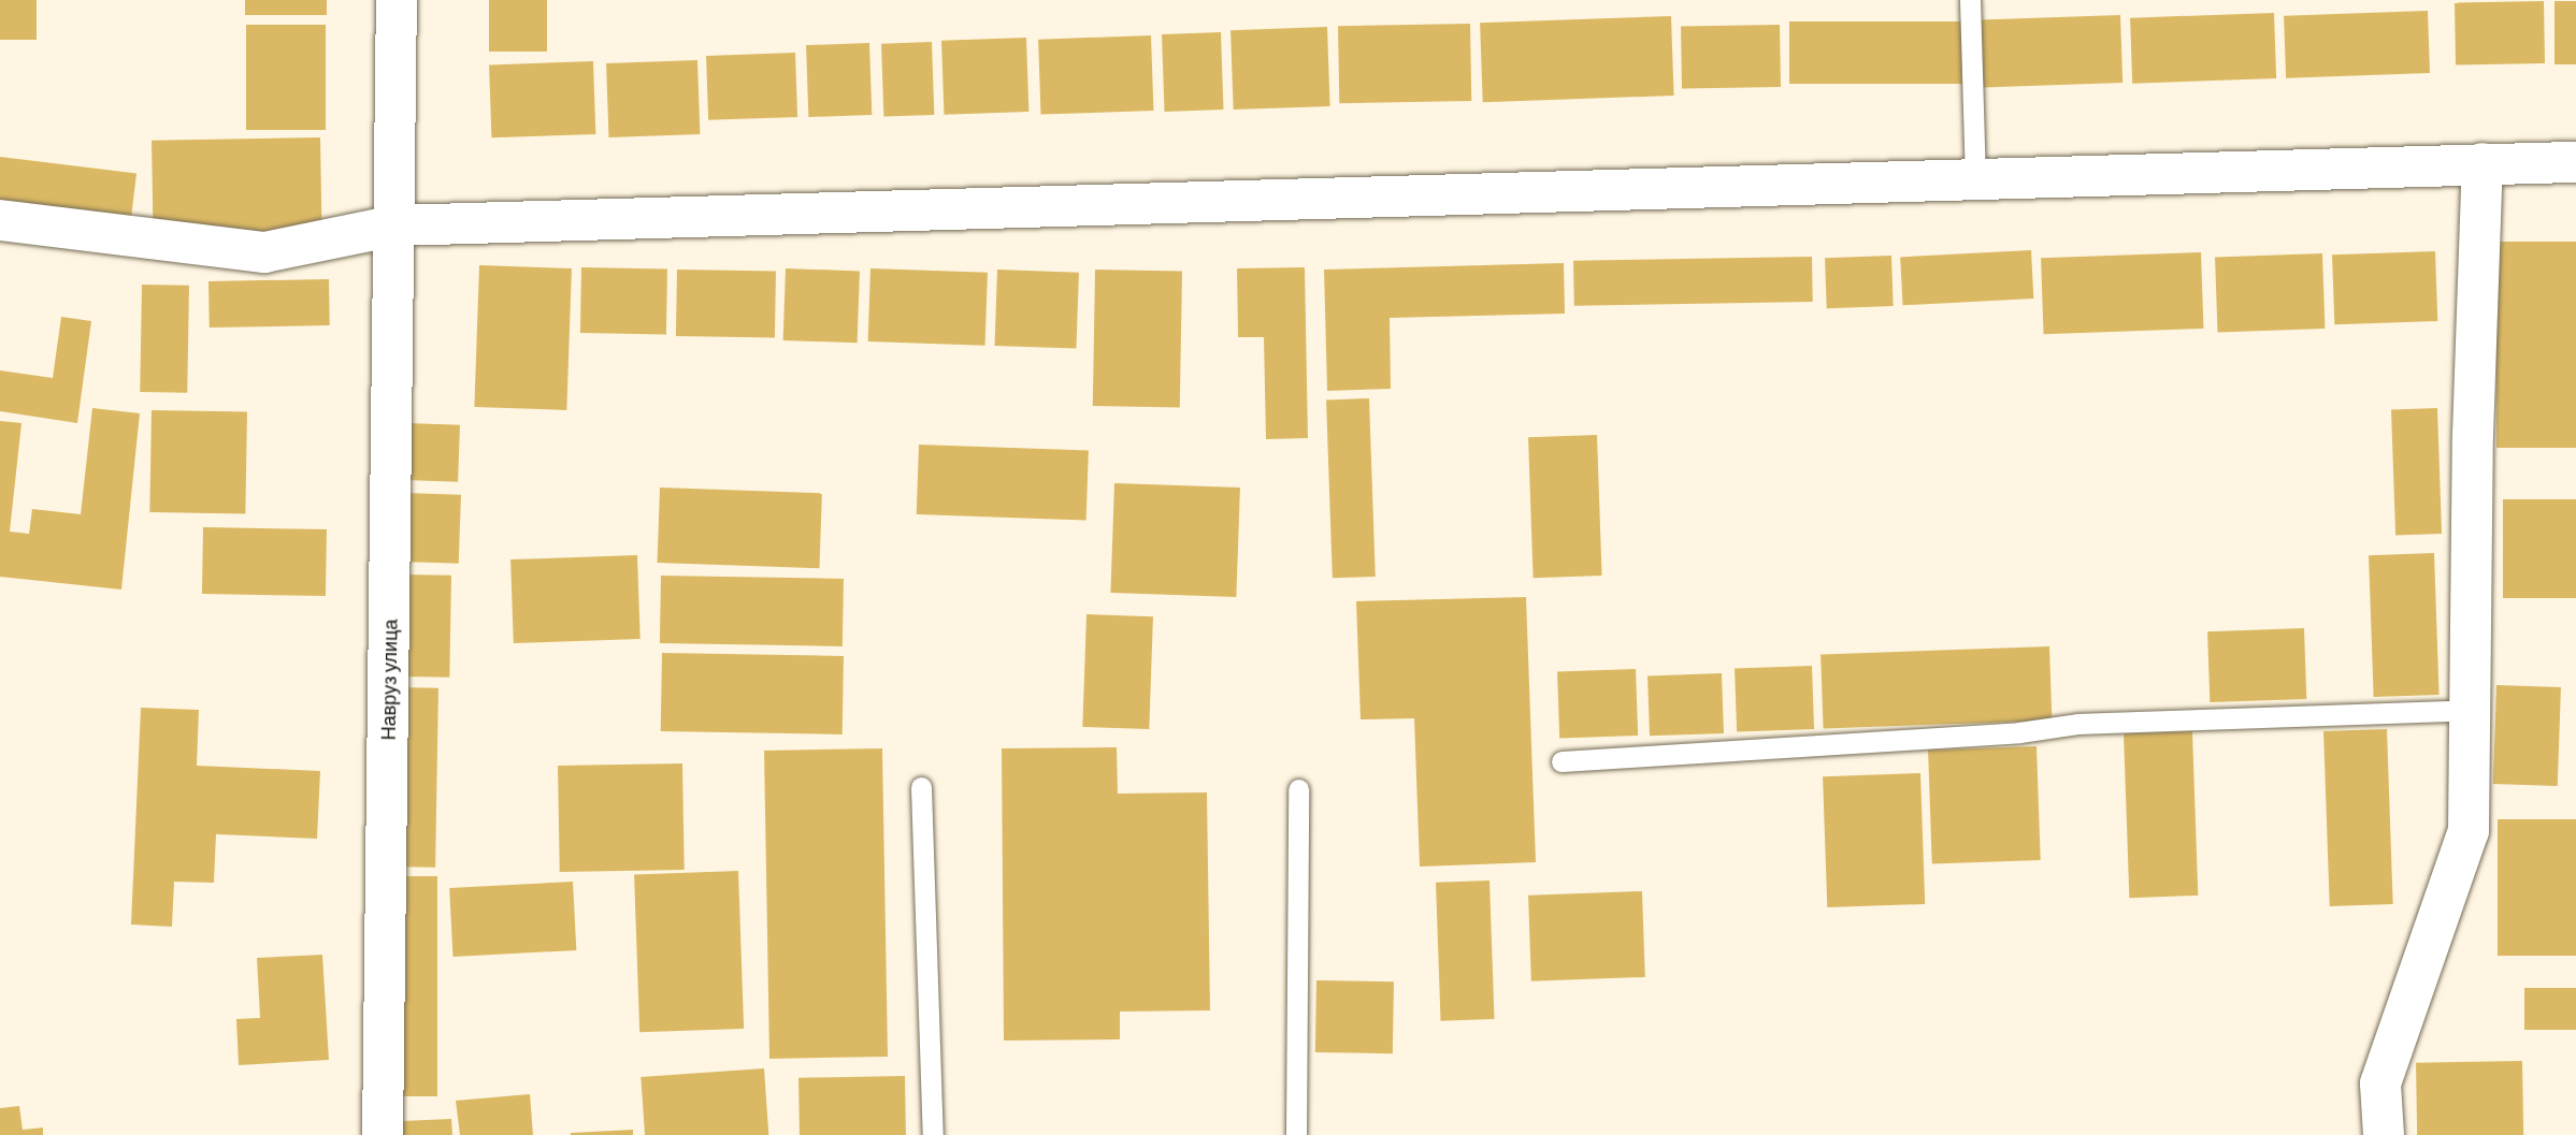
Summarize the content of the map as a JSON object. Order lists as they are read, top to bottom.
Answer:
{
  "streets": {
    "street": ["Навруз улица"]
  }
}
